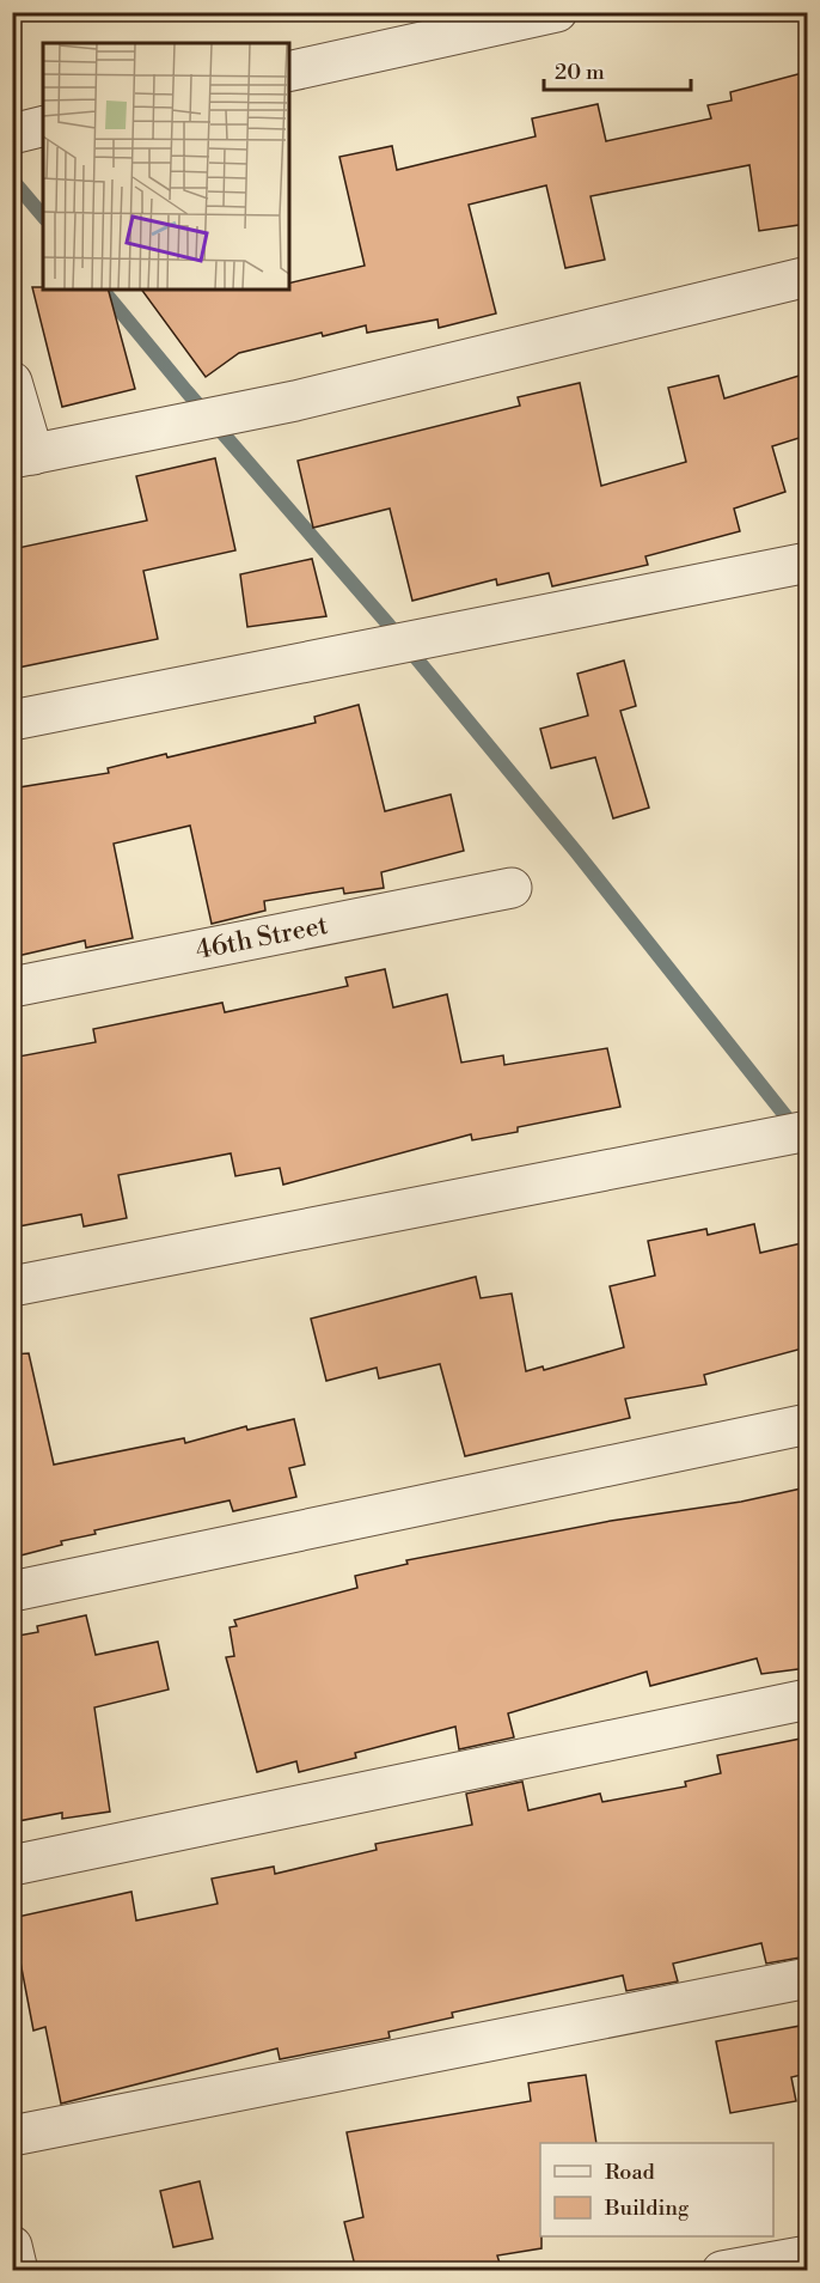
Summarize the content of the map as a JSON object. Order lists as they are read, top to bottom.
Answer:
{
  "streets": {
    "street": ["46th Street"]
  },
  "legend": ["Road", "Building"],
  "scale_bar": "20 m"
}
